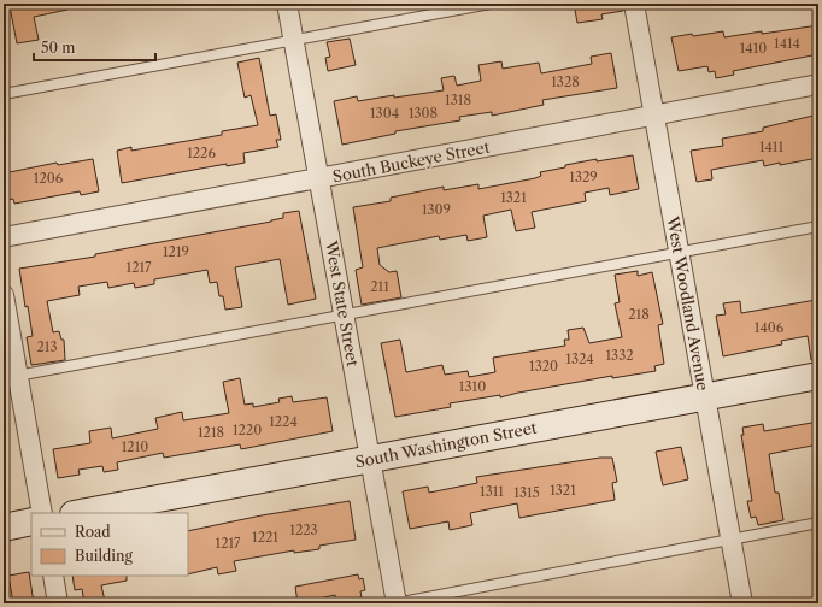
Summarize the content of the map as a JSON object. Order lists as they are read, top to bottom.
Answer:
{
  "streets": {
    "main road": ["South Washington Street"],
    "street": ["South Buckeye Street", "West State Street", "West Woodland Avenue"]
  },
  "crossings": [
    ["South Buckeye Street", "West State Street"],
    ["South Buckeye Street", "West Woodland Avenue"],
    ["West State Street", "South Washington Street"],
    ["West Woodland Avenue", "South Washington Street"]
  ],
  "house_numbers": [
    "1414",
    "1410",
    "1328",
    "1318",
    "1304",
    "1308",
    "1411",
    "1226",
    "1329",
    "1206",
    "1321",
    "1309",
    "1219",
    "1217",
    "211",
    "218",
    "1406",
    "213",
    "1332",
    "1324",
    "1320",
    "1310",
    "1224",
    "1220",
    "1218",
    "1210",
    "1321",
    "1311",
    "1315",
    "1223",
    "1221",
    "1217"
  ],
  "legend": ["Road", "Building"],
  "scale_bar": "50 m"
}
